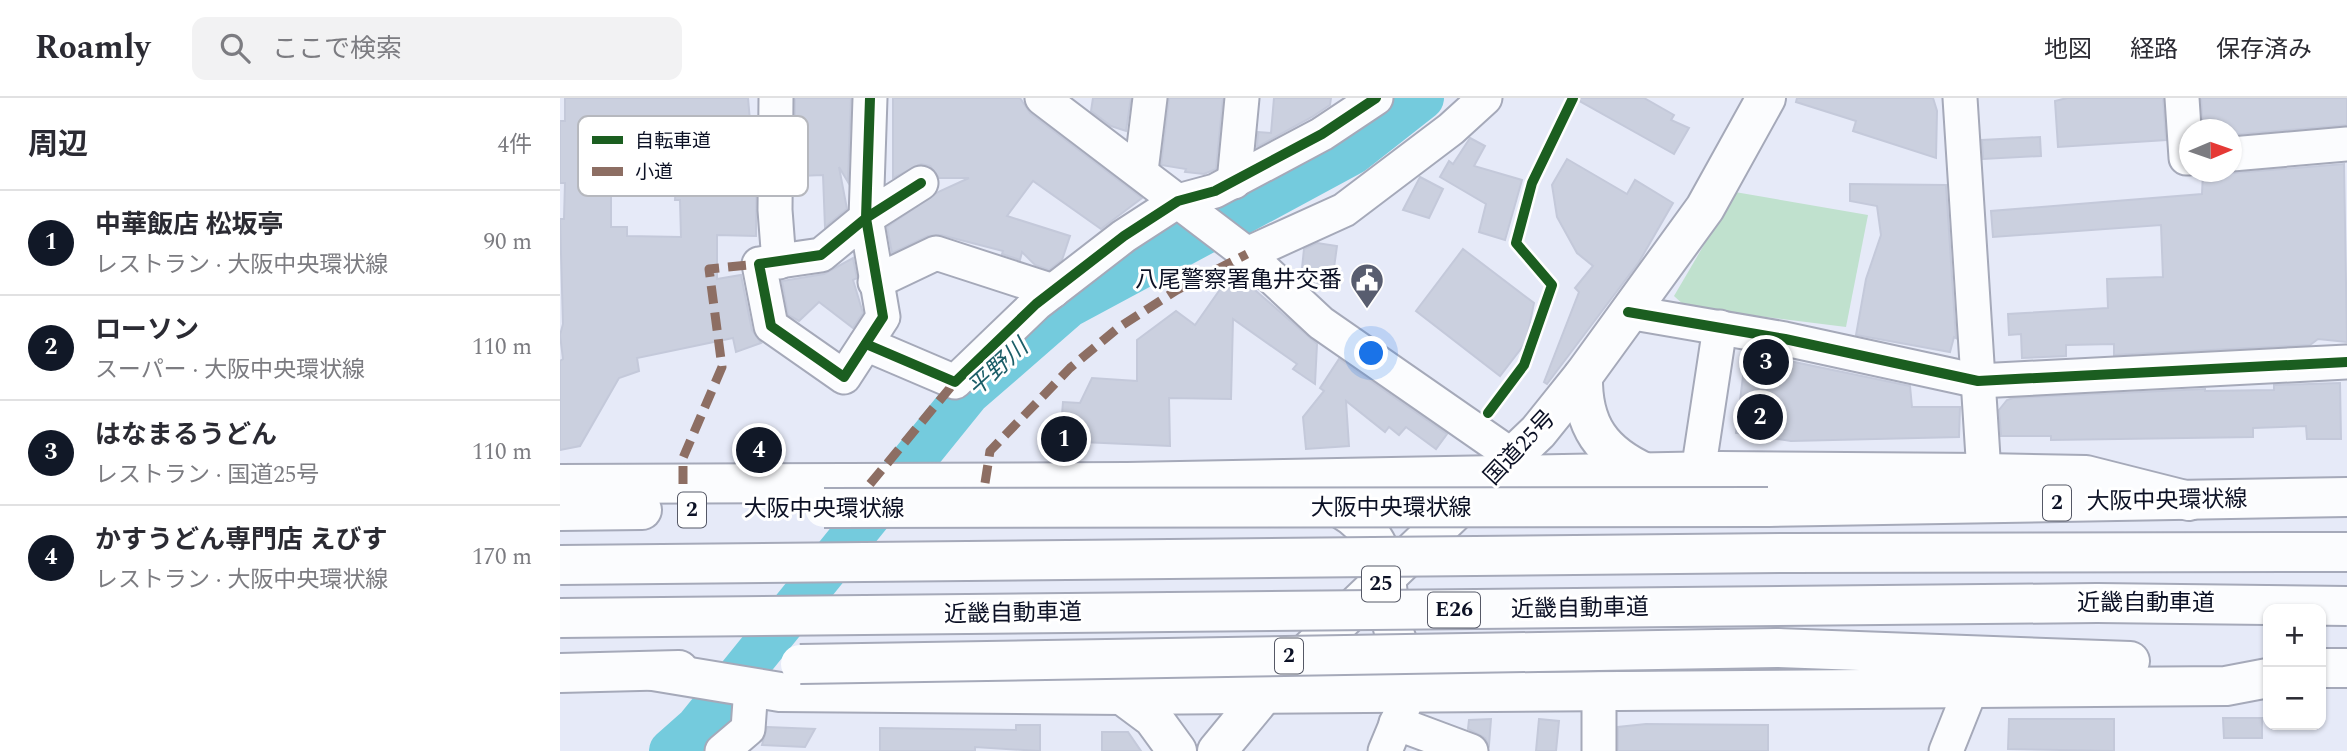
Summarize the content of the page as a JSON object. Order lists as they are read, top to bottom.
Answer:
{
  "streets": {
    "main road": [
      "国道25号",
      "大阪中央環状線",
      "2",
      "25",
      "近畿自動車道",
      "E26"
    ]
  },
  "crossings": [
    ["国道25号", "2"]
  ],
  "water": ["平野川"],
  "places": {
    "public building": ["八尾警察署亀井交番"]
  },
  "legend": ["自転車道", "小道"],
  "north": "right",
  "page": {
    "header": "Roamly",
    "search": "ここで検索",
    "nav": ["地図", "経路", "保存済み"],
    "heading": ["周辺", "4件"],
    "list": [
      {
        "mark": "1",
        "name": "中華飯店 松坂亭",
        "note": "レストラン · 大阪中央環状線",
        "value": "90 m"
      },
      {
        "mark": "2",
        "name": "ローソン",
        "note": "スーパー · 大阪中央環状線",
        "value": "110 m"
      },
      {
        "mark": "3",
        "name": "はなまるうどん",
        "note": "レストラン · 国道25号",
        "value": "110 m"
      },
      {
        "mark": "4",
        "name": "かすうどん専門店 えびす",
        "note": "レストラン · 大阪中央環状線",
        "value": "170 m"
      }
    ],
    "pins": [
      "3",
      "2",
      "1",
      "4"
    ],
    "map_buttons": ["+", "−"]
  }
}
